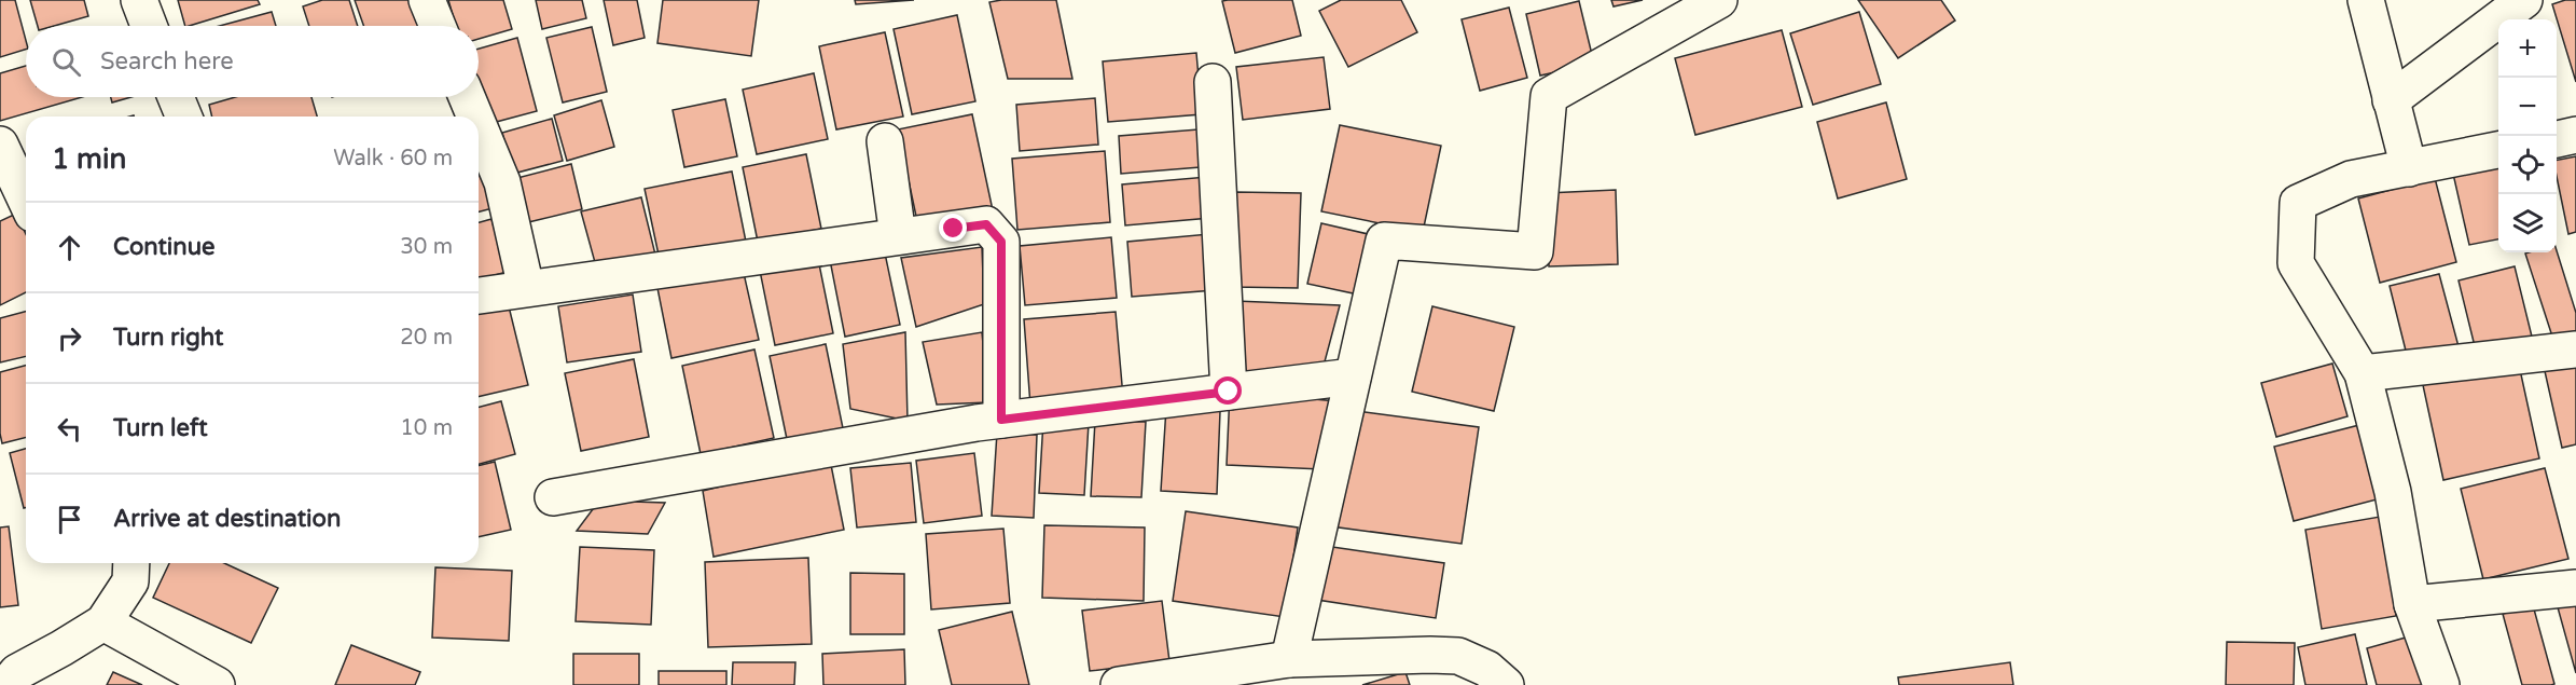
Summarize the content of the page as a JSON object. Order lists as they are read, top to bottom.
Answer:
{
  "page": {
    "map_buttons": ["+", "−"],
    "search": "Search here",
    "heading": ["1 min", "Walk · 60 m"],
    "list": [
      ["Continue", "30 m"],
      ["Turn right", "20 m"],
      ["Turn left", "10 m"],
      "Arrive at destination"
    ]
  }
}
